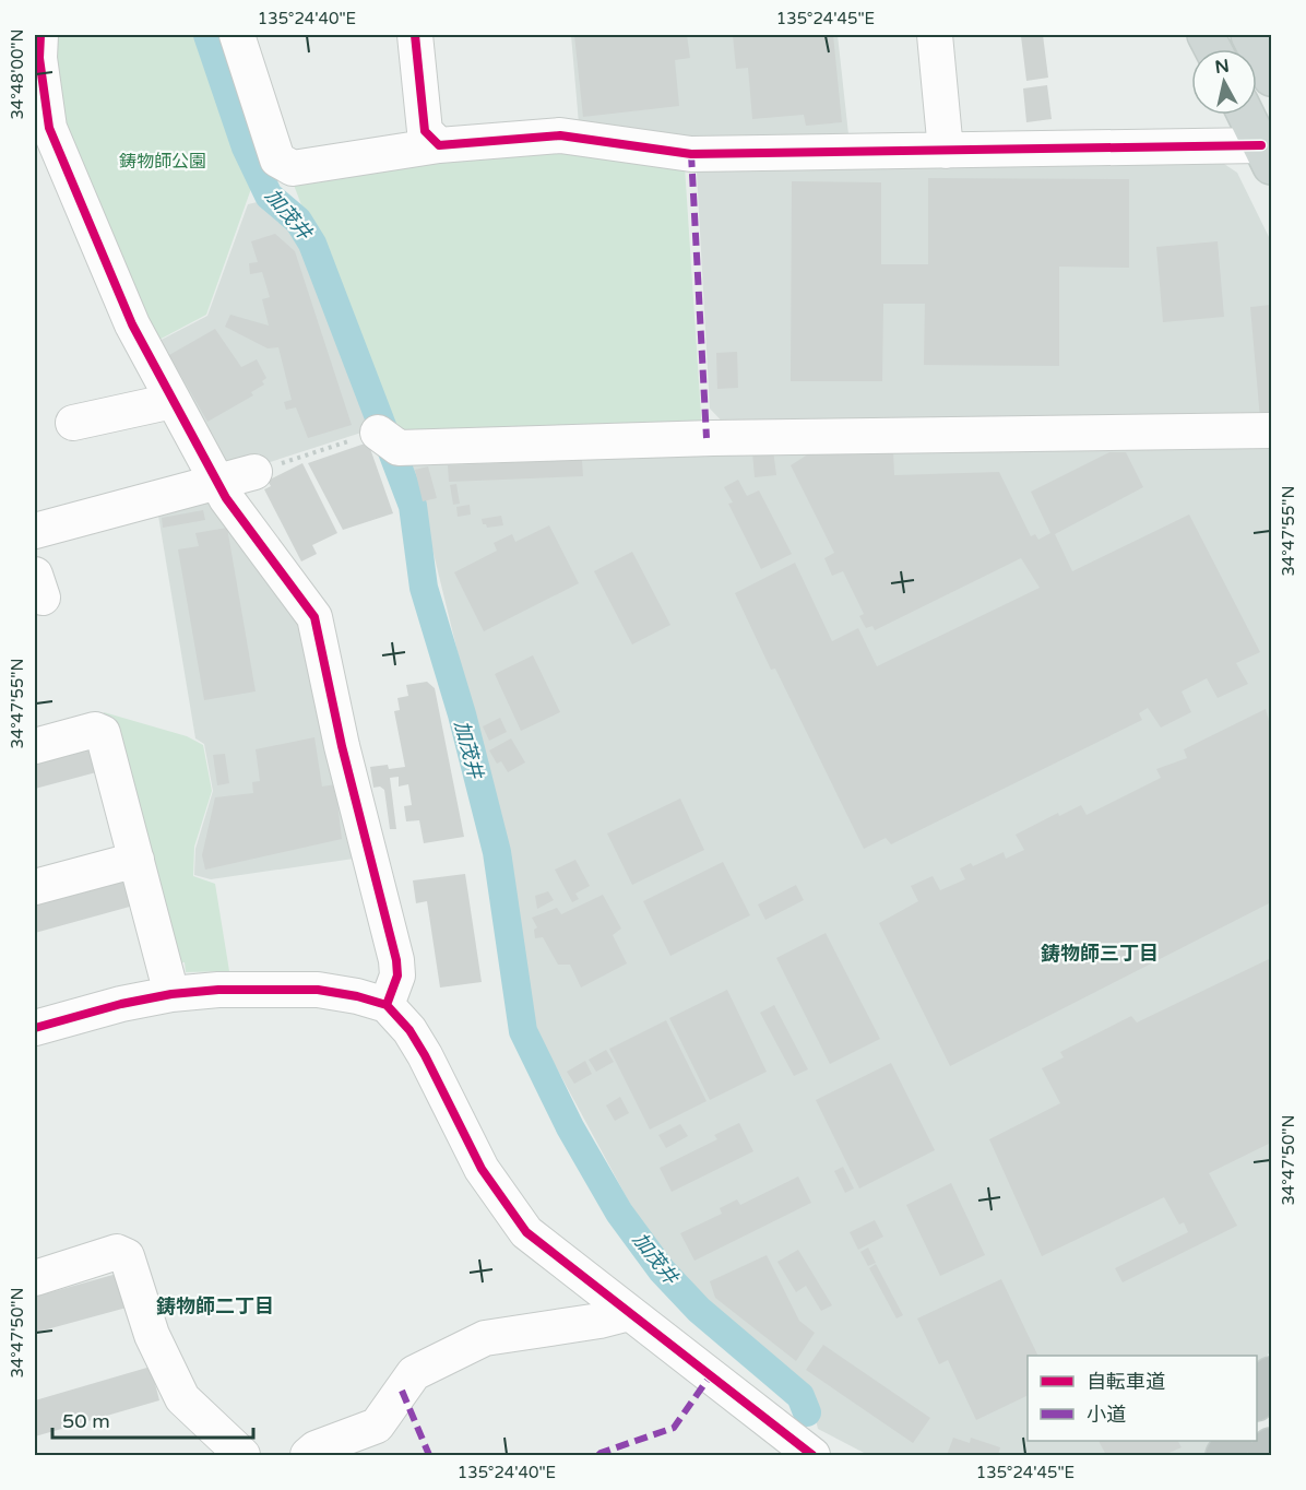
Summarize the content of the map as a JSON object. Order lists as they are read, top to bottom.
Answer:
{
  "districts": ["鋳物師三丁目", "鋳物師二丁目"],
  "water": ["加茂井"],
  "parks": ["鋳物師公園"],
  "legend": ["自転車道", "小道"],
  "scale_bar": "50 m",
  "north": "top",
  "coordinates": [
    "135°24'40\"E",
    "135°24'45\"E",
    "34°48'00\"N",
    "34°47'55\"N",
    "34°47'50\"N"
  ]
}
